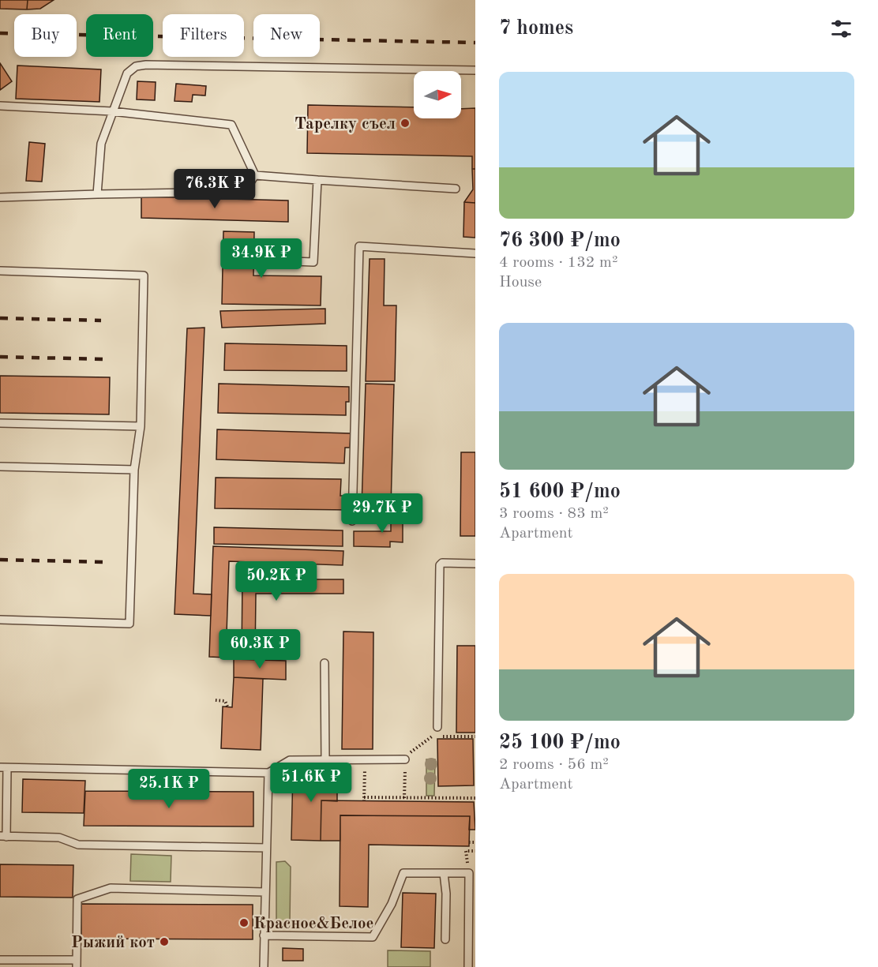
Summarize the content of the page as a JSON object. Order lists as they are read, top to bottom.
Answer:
{
  "places": ["Тарелку съел", "Красное&Белое", "Рыжий кот"],
  "north": "right",
  "page": {
    "heading": "7 homes",
    "chip": [
      "Buy",
      "Rent",
      "Filters",
      "New"
    ],
    "list": [
      {
        "name": "76 300 ₽/mo",
        "note": "4 rooms · 132 m² · House"
      },
      {
        "name": "51 600 ₽/mo",
        "note": "3 rooms · 83 m² · Apartment"
      },
      {
        "name": "25 100 ₽/mo",
        "note": "2 rooms · 56 m² · Apartment"
      }
    ],
    "price": [
      "76.3K ₽",
      "34.9K ₽",
      "29.7K ₽",
      "50.2K ₽",
      "60.3K ₽",
      "51.6K ₽",
      "25.1K ₽"
    ]
  }
}
